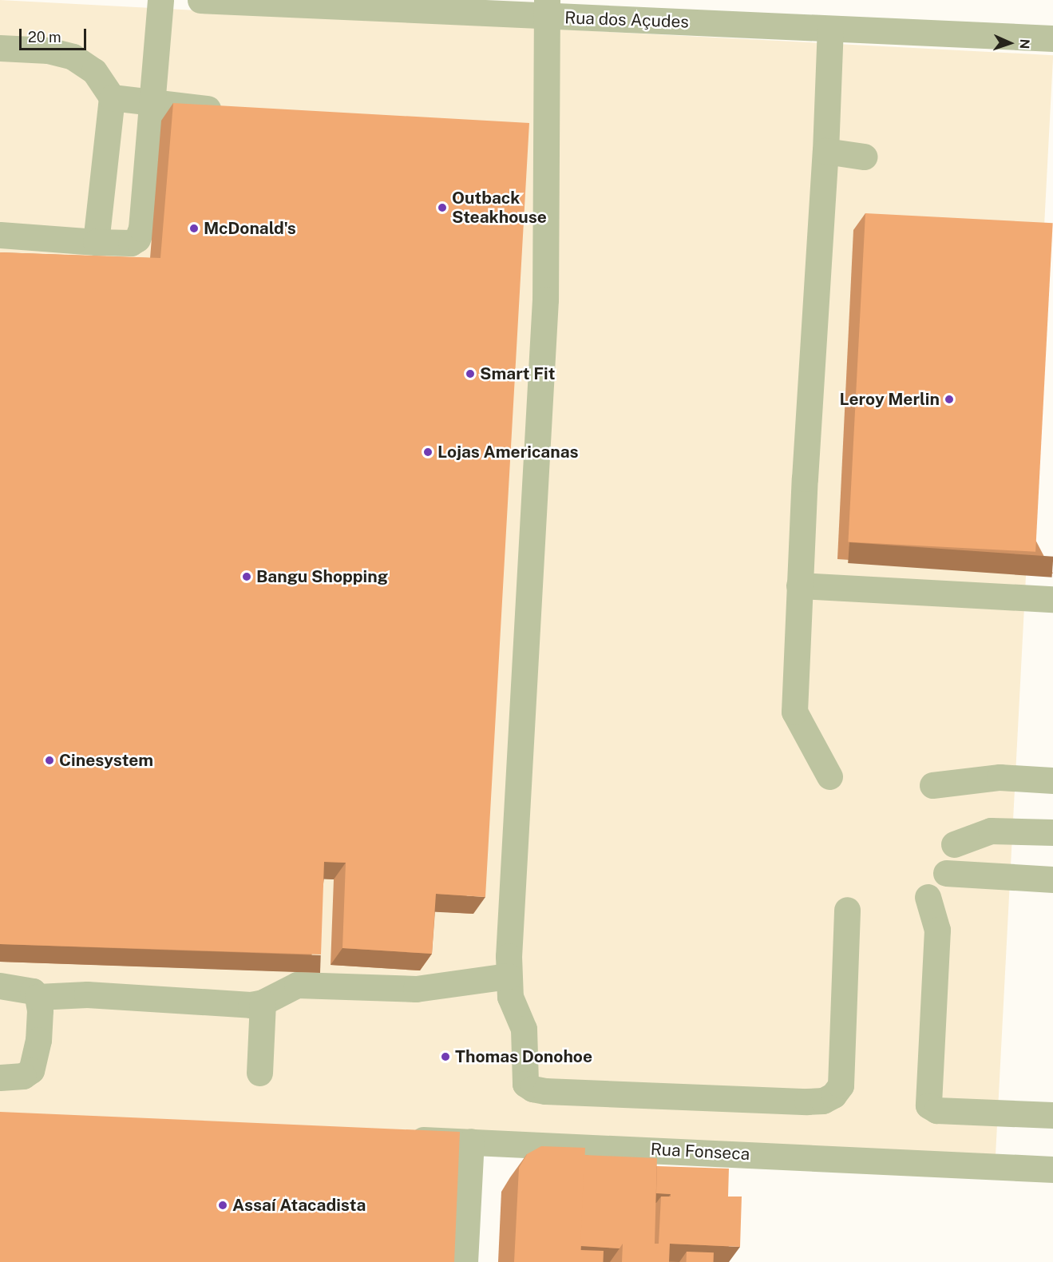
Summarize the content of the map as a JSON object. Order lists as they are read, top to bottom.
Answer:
{
  "streets": {
    "street": ["Rua dos Açudes", "Rua Fonseca"]
  },
  "places": [
    "Outback Steakhouse",
    "McDonald's",
    "Smart Fit",
    "Leroy Merlin",
    "Lojas Americanas",
    "Bangu Shopping",
    "Cinesystem",
    "Thomas Donohoe",
    "Assaí Atacadista"
  ],
  "scale_bar": "20 m",
  "north": "right"
}
